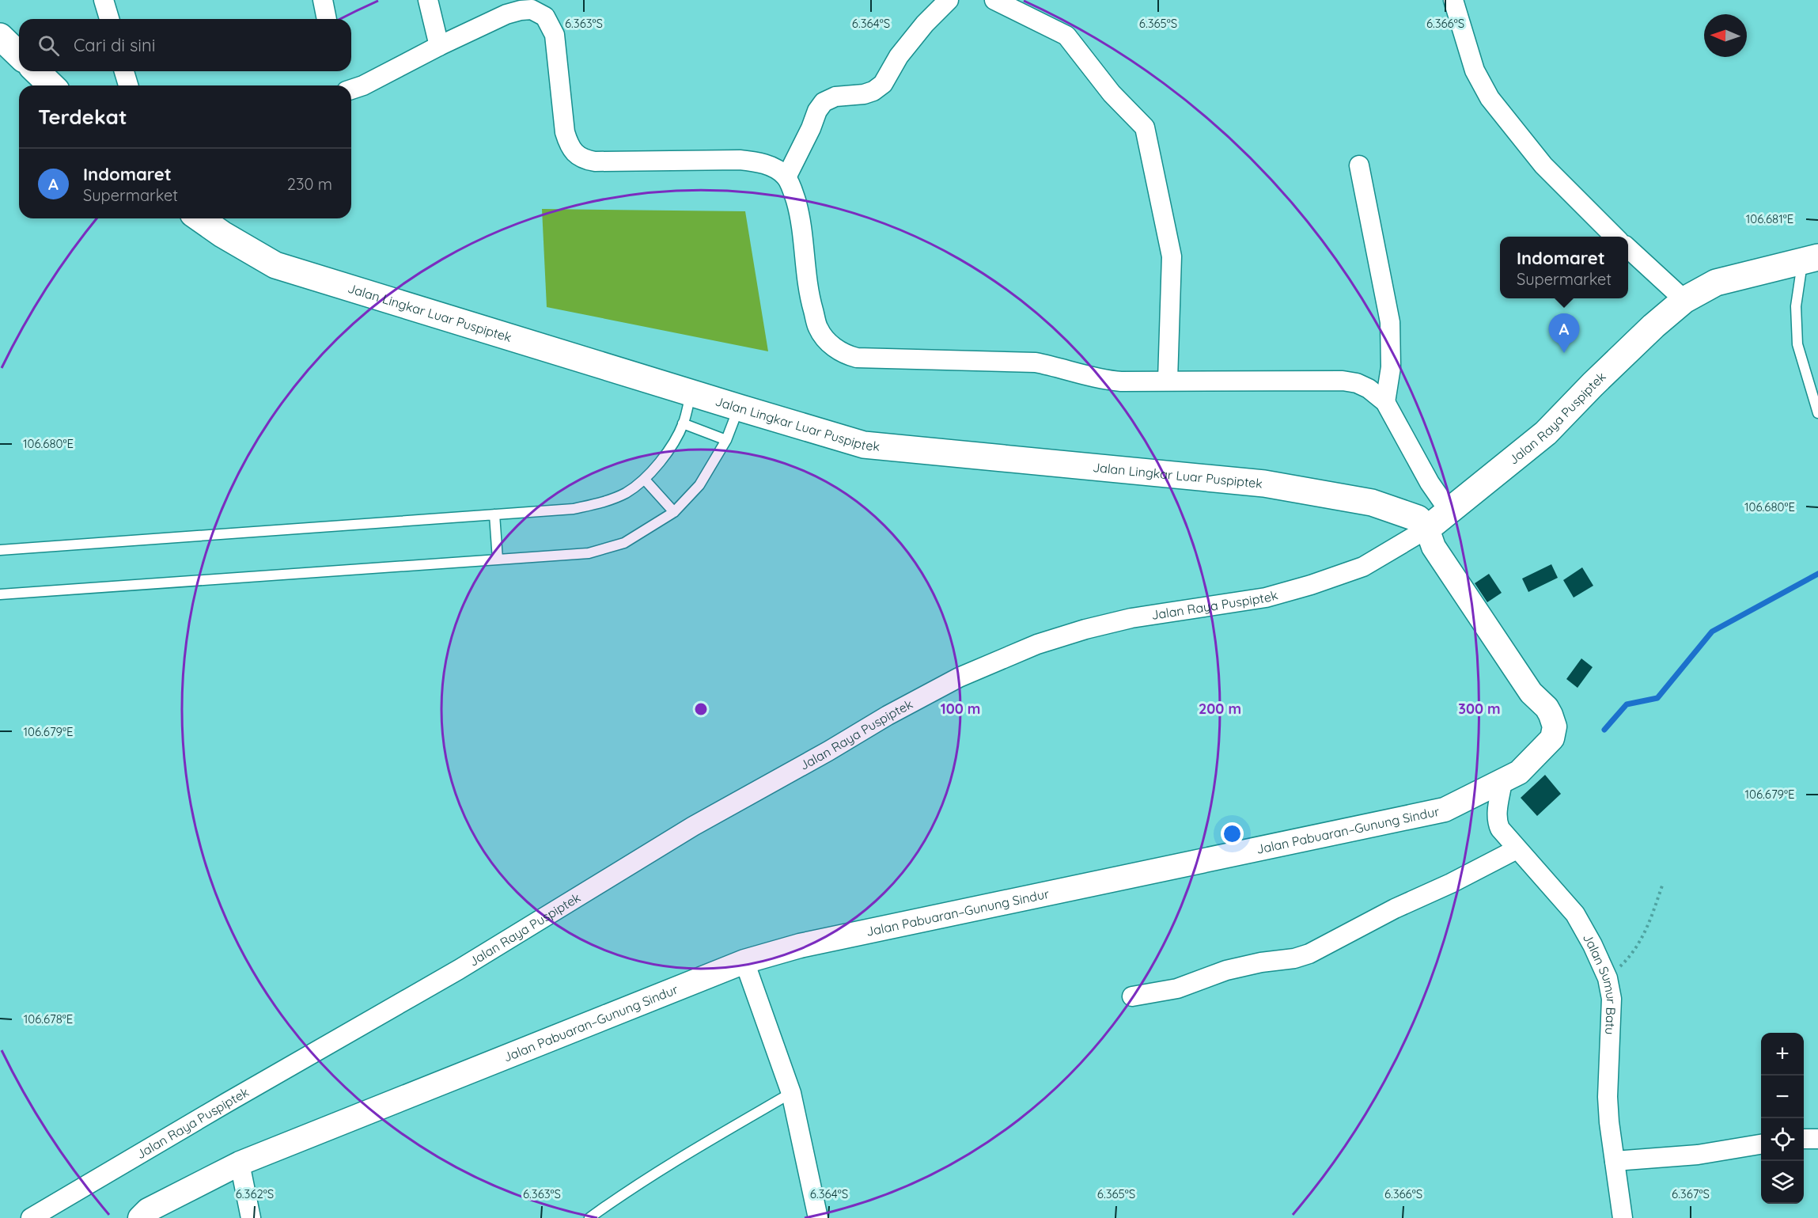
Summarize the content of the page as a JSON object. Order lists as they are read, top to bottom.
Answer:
{
  "streets": {
    "main road": ["Jalan Lingkar Luar Puspiptek", "Jalan Raya Puspiptek"],
    "street": ["Jalan Pabuaran–Gunung Sindur", "Jalan Sumur Batu"]
  },
  "crossings": [
    ["Jalan Lingkar Luar Puspiptek", "Jalan Raya Puspiptek"],
    ["Jalan Lingkar Luar Puspiptek", "Jalan Pabuaran–Gunung Sindur"],
    ["Jalan Raya Puspiptek", "Jalan Pabuaran–Gunung Sindur"],
    ["Jalan Pabuaran–Gunung Sindur", "Jalan Sumur Batu"]
  ],
  "north": "left",
  "page": {
    "search": "Cari di sini",
    "heading": "Terdekat",
    "list": [
      {
        "mark": "A",
        "name": "Indomaret",
        "note": "Supermarket",
        "value": "230 m"
      }
    ],
    "popup": ["Indomaret", "Supermarket"],
    "pins": "A",
    "map_buttons": ["+", "−"]
  },
  "coordinates": [
    "6.363°S",
    "6.364°S",
    "6.365°S",
    "6.366°S",
    "106.681°E",
    "106.680°E",
    "106.679°E",
    "106.678°E",
    "6.362°S",
    "6.367°S"
  ],
  "rings": ["100 m", "200 m", "300 m"]
}
